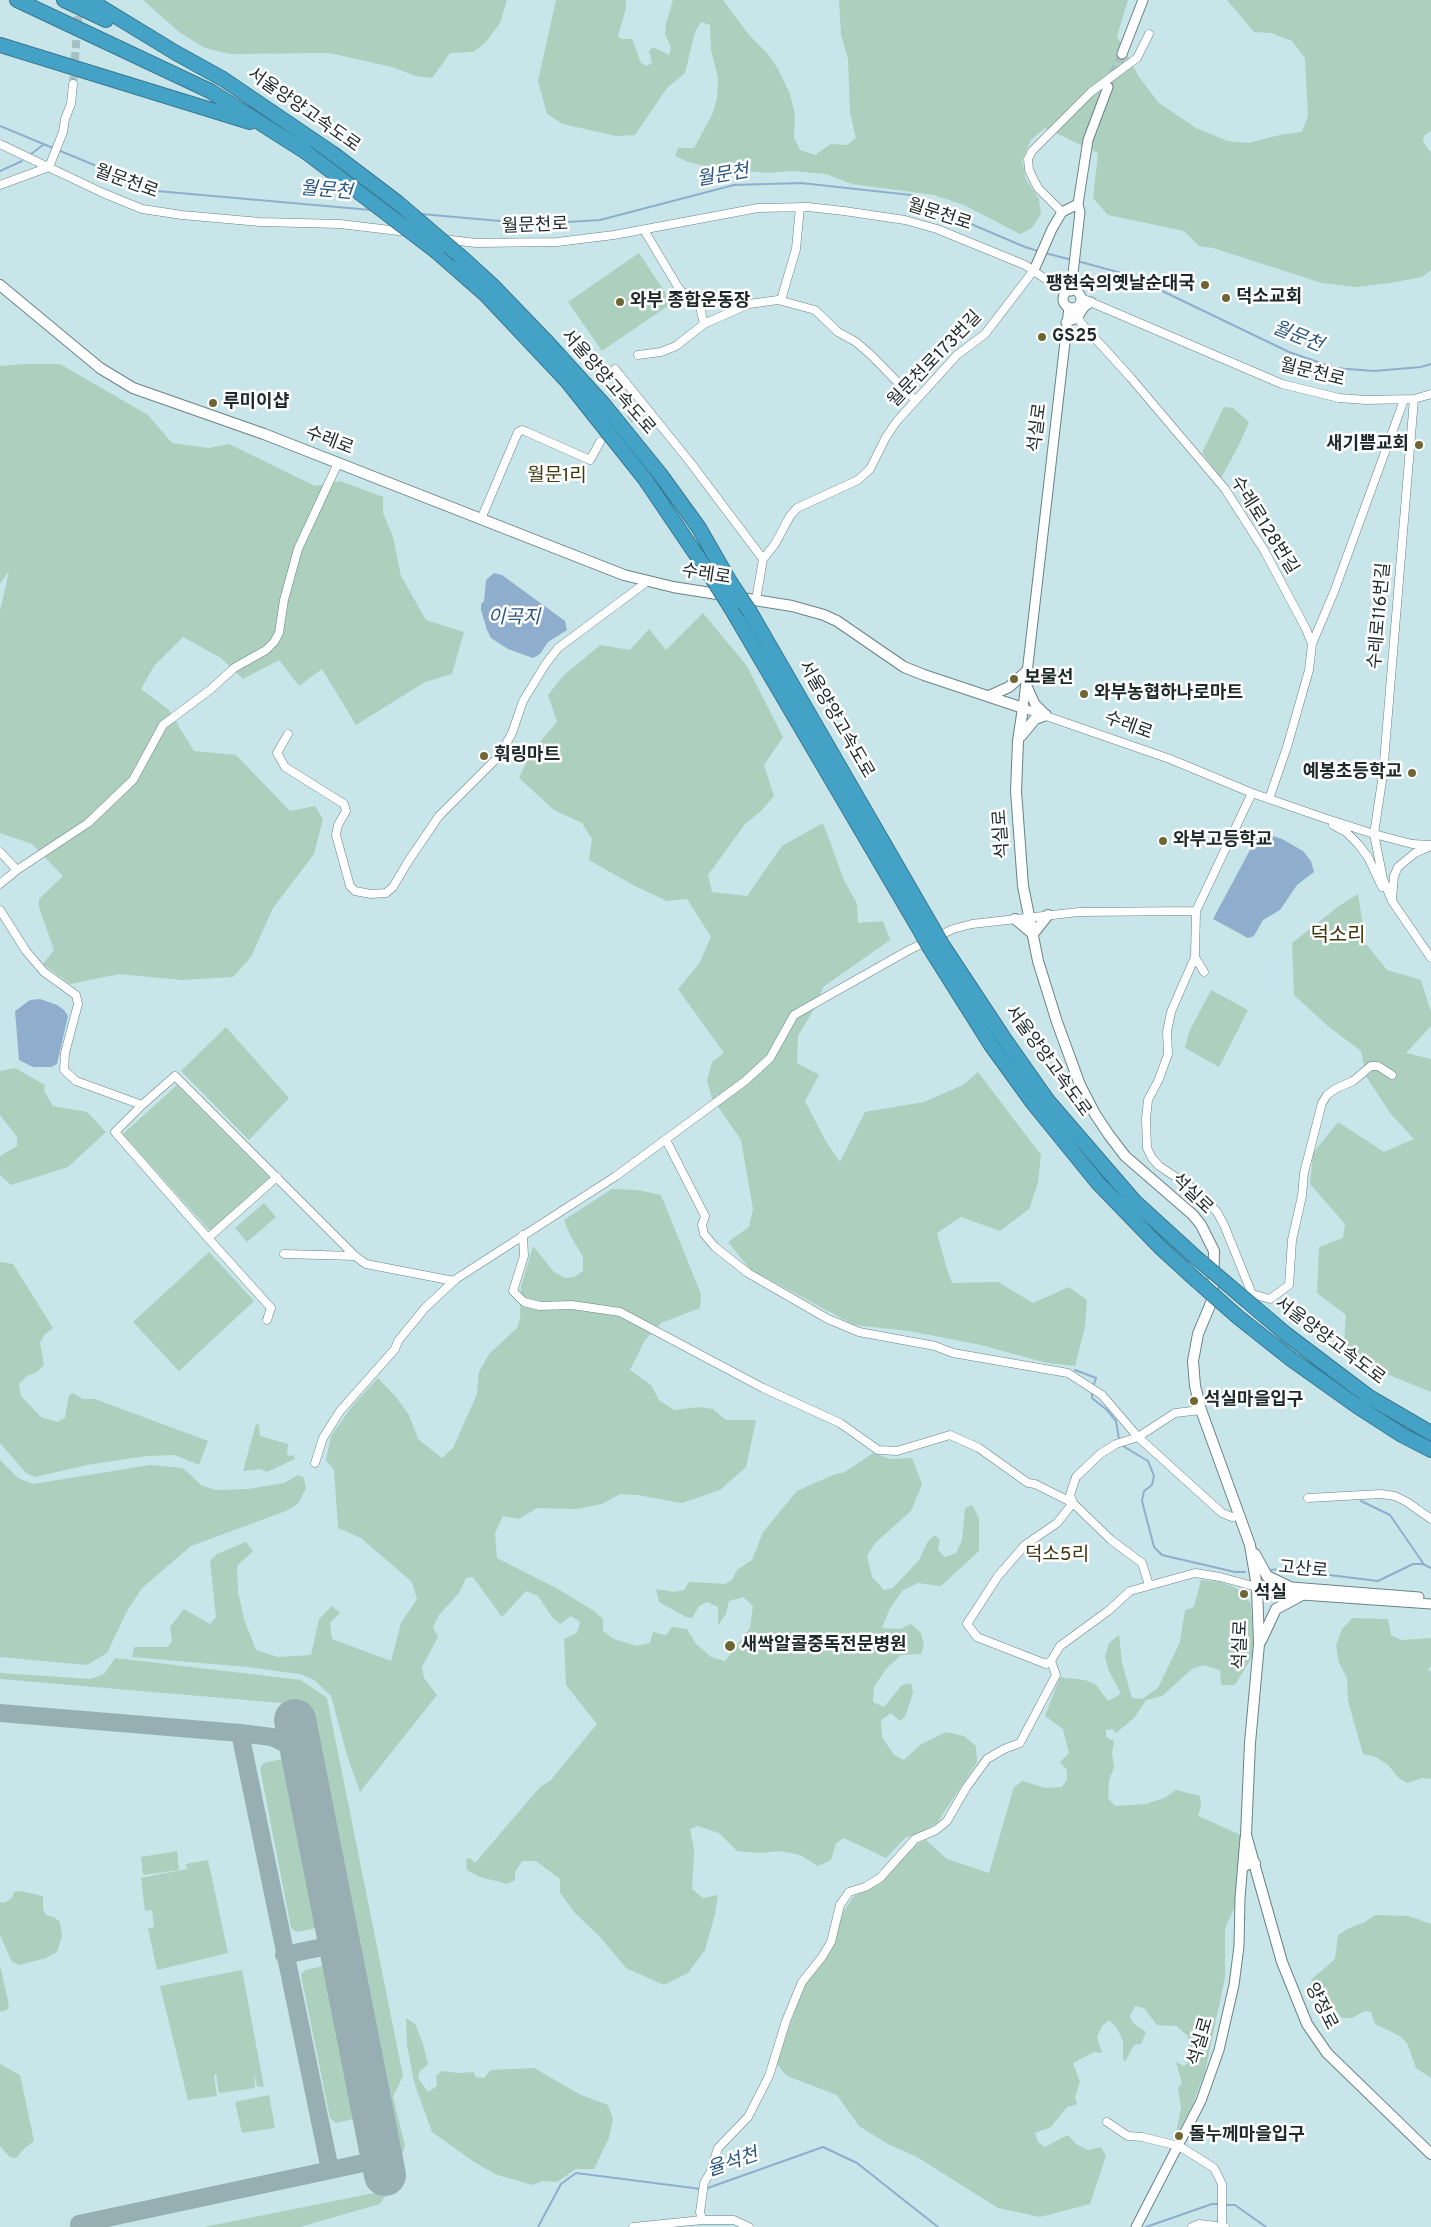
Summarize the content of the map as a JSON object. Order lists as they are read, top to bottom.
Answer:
{
  "streets": {
    "highway": ["서울양양고속도로"],
    "main road": ["석실로", "수레로", "양정로"],
    "street": [
      "월문천로",
      "월문천로173번길",
      "수레로128번길",
      "수레로116번길",
      "고산로"
    ]
  },
  "crossings": [
    ["서울양양고속도로", "월문천로173번길"],
    ["서울양양고속도로", "수레로"],
    ["월문천로", "월문천로173번길"],
    ["월문천로", "석실로"],
    ["월문천로", "수레로128번길"],
    ["월문천로", "수레로116번길"],
    ["월문천로173번길", "수레로"],
    ["석실로", "수레로"],
    ["석실로", "수레로128번길"],
    ["석실로", "고산로"],
    ["석실로", "양정로"],
    ["수레로", "수레로128번길"],
    ["수레로", "수레로116번길"]
  ],
  "districts": ["월문1리", "덕소리", "덕소5리"],
  "water": ["월문천", "이곡지", "율석천"],
  "places": [
    "팽현숙의옛날순대국",
    "덕소교회",
    "와부 종합운동장",
    "GS25",
    "루미이샵",
    "새기쁨교회",
    "보물선",
    "와부농협하나로마트",
    "훠링마트",
    "예봉초등학교",
    "와부고등학교",
    "석실마을입구",
    "석실",
    "새싹알콜중독전문병원",
    "돌누께마을입구"
  ]
}
